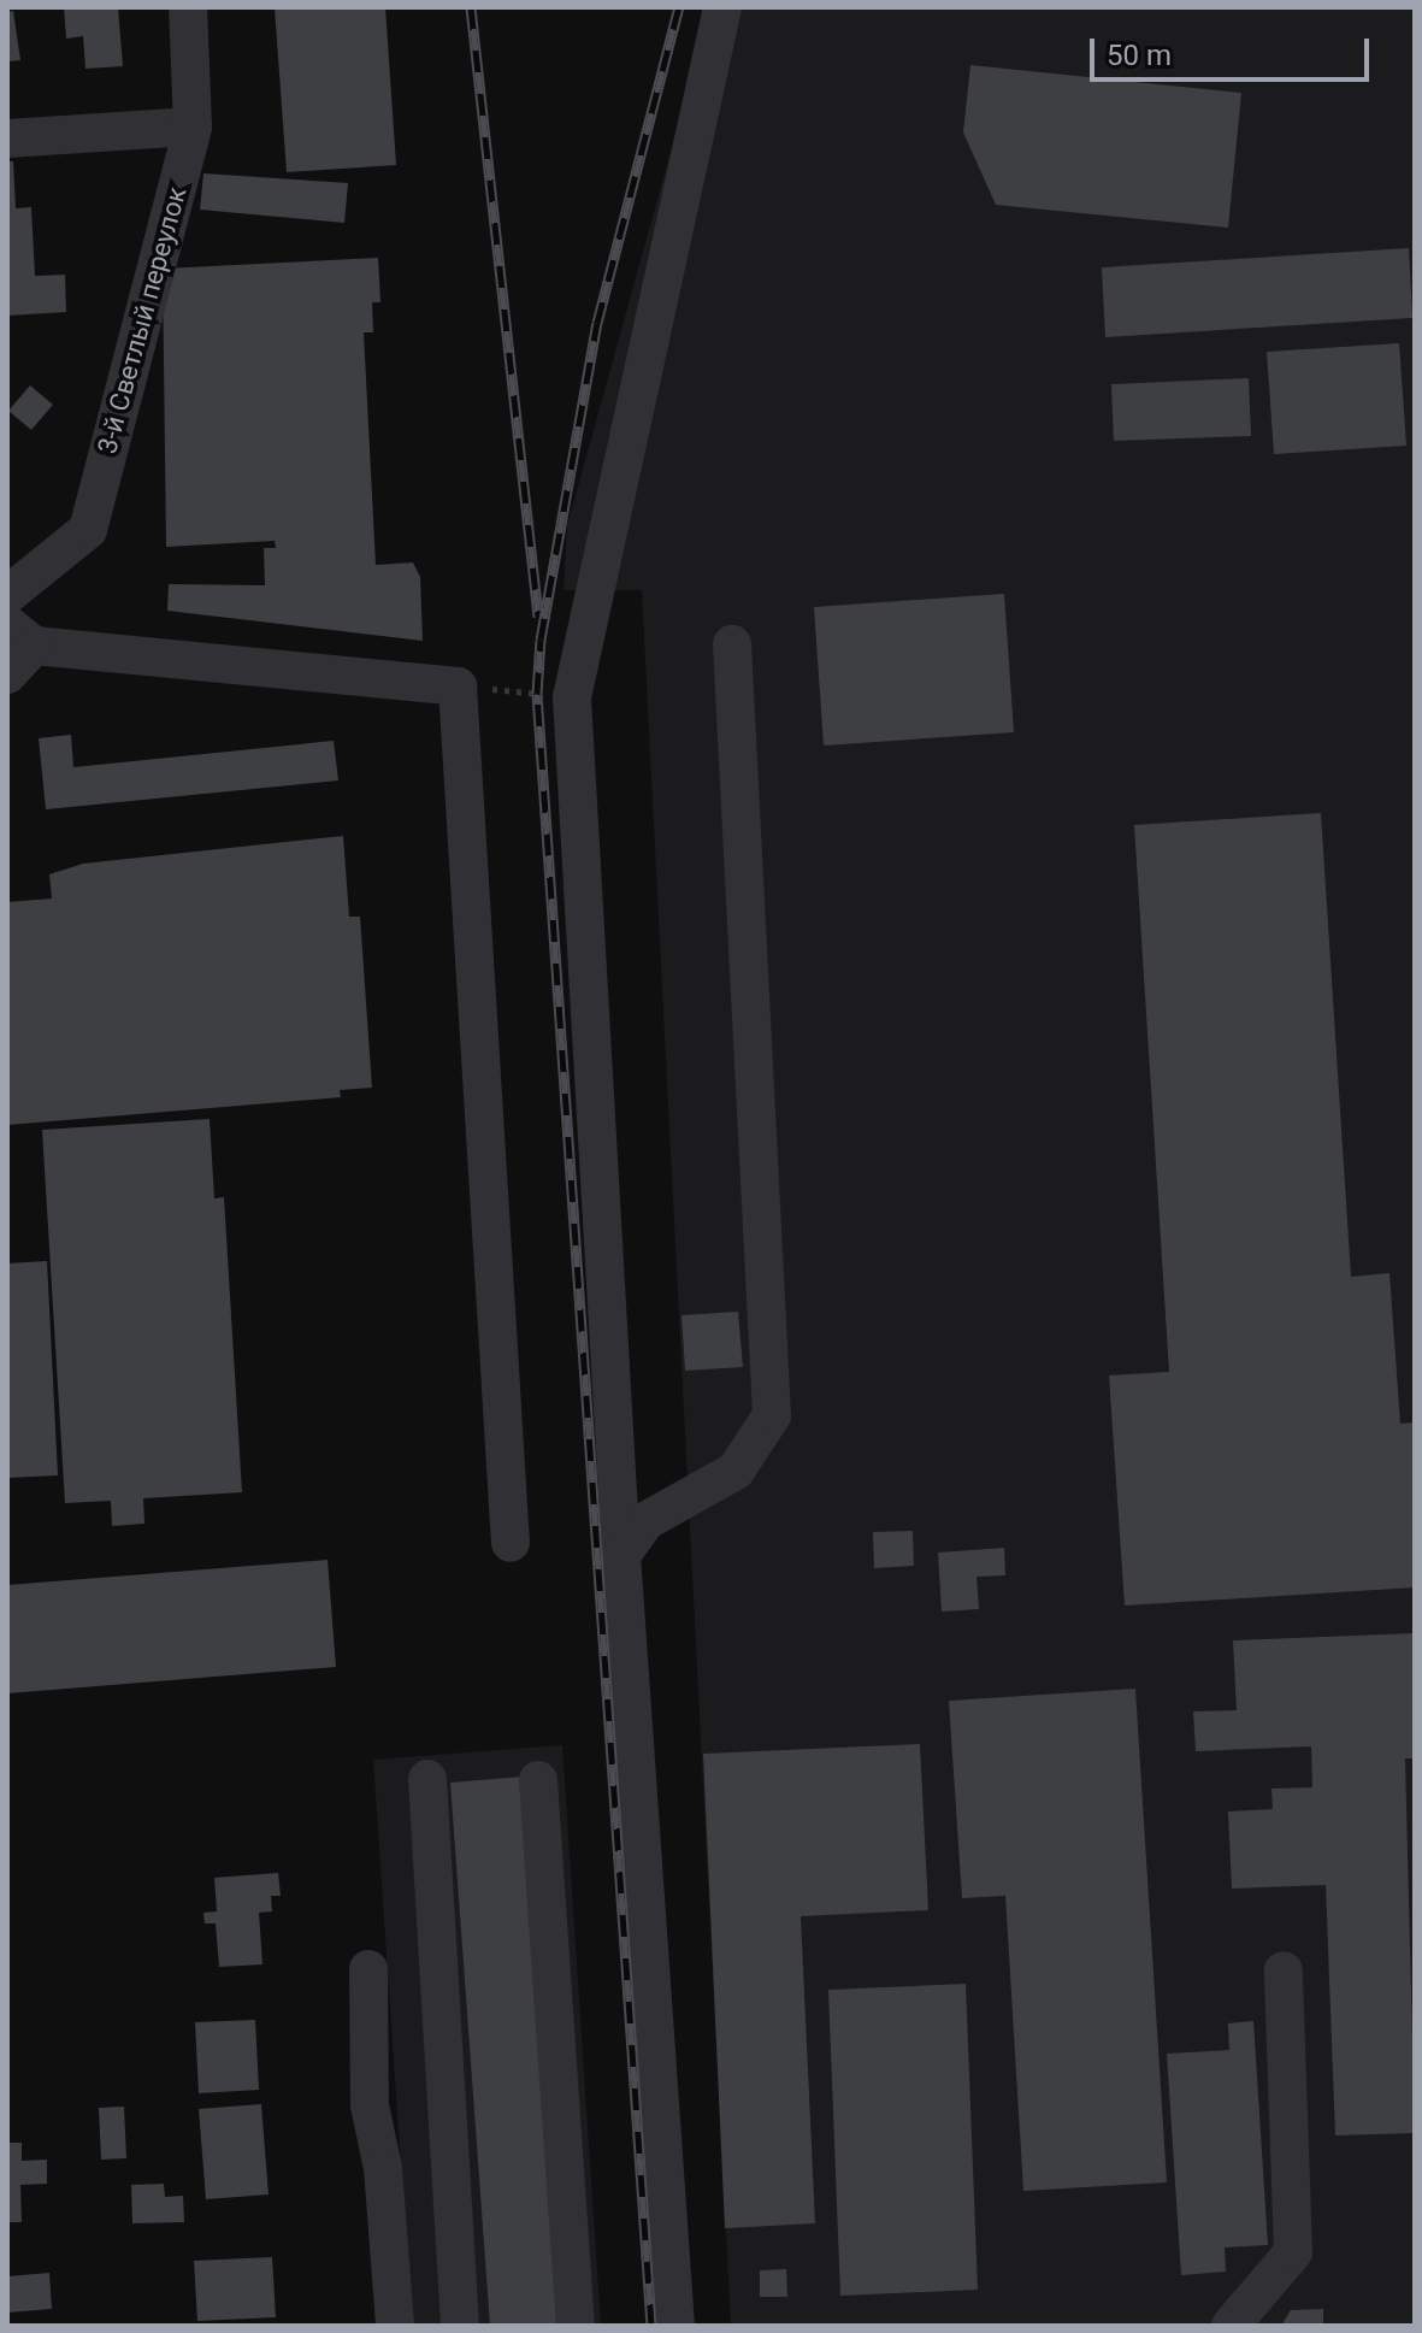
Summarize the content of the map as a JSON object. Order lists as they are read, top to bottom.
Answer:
{
  "streets": {
    "street": ["3-й Светлый переулок"]
  },
  "scale_bar": "50 m"
}
